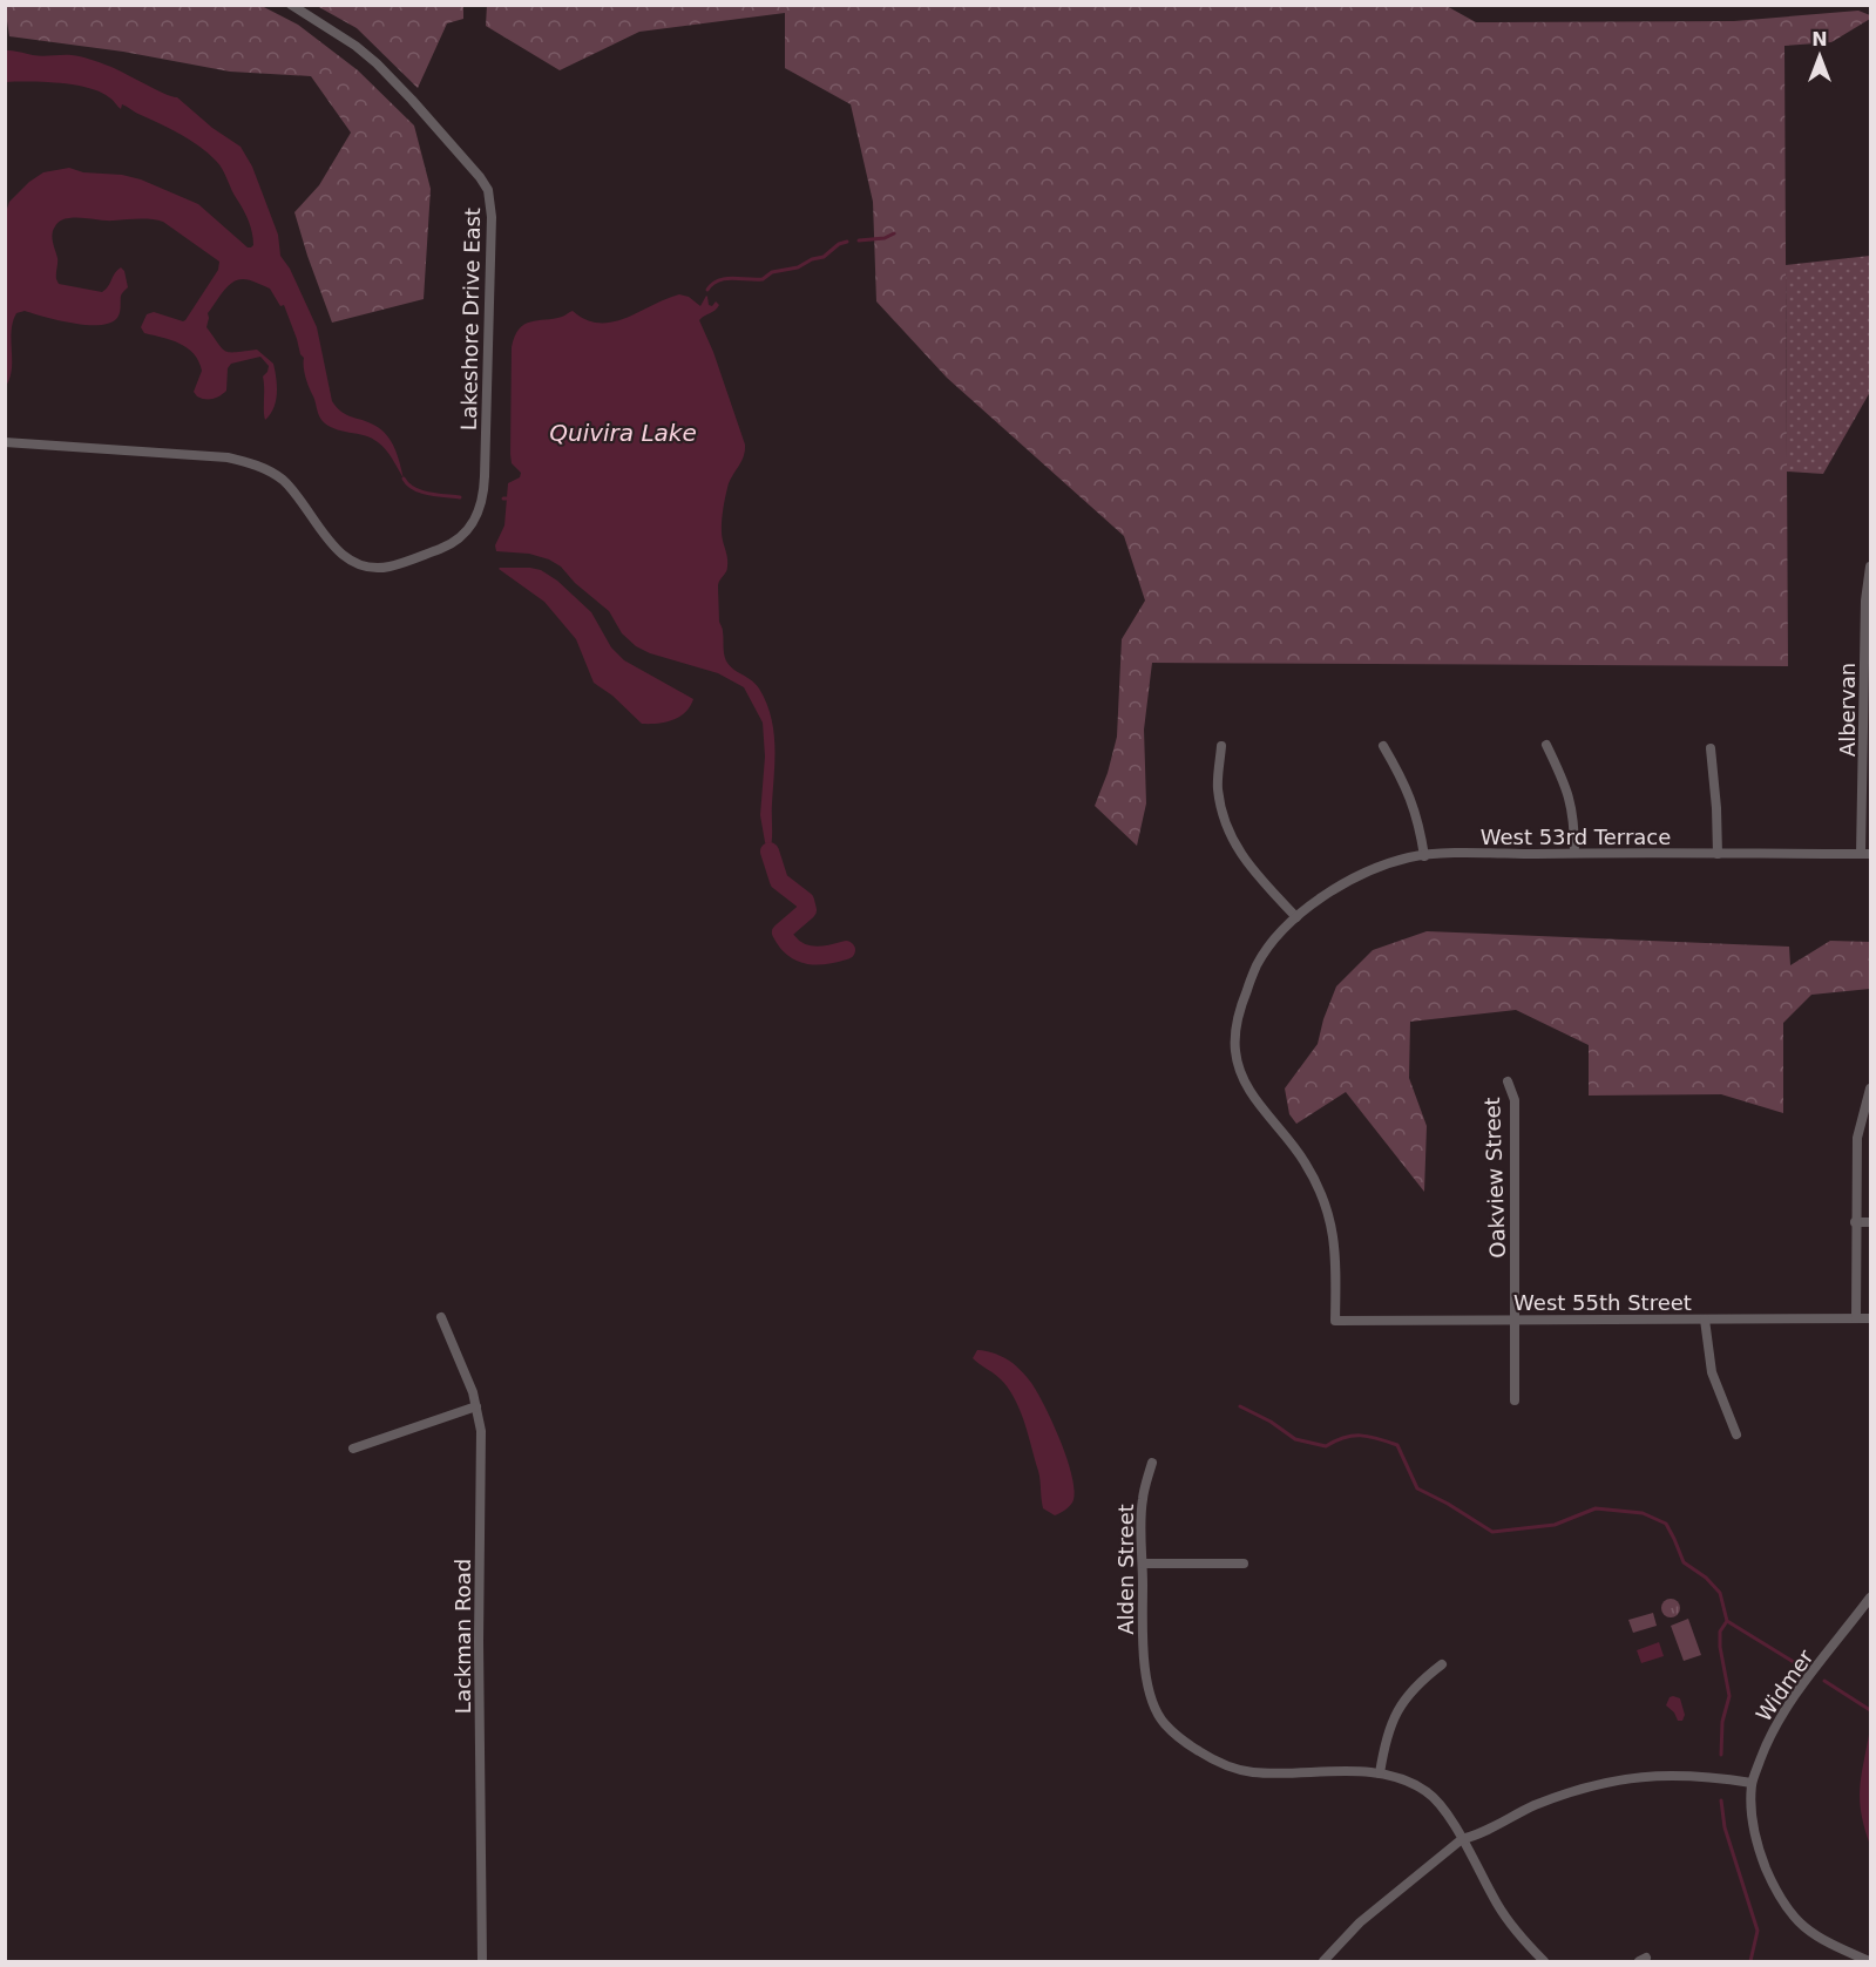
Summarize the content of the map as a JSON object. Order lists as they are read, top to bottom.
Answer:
{
  "streets": {
    "street": [
      "Lakeshore Drive East",
      "Albervan",
      "West 53rd Terrace",
      "Oakview Street",
      "West 55th Street",
      "Alden Street",
      "Lackman Road",
      "Widmer"
    ]
  },
  "crossings": [
    ["Albervan", "West 53rd Terrace"],
    ["West 53rd Terrace", "West 55th Street"],
    ["Oakview Street", "West 55th Street"]
  ],
  "water": ["Quivira Lake"],
  "north": "top"
}
